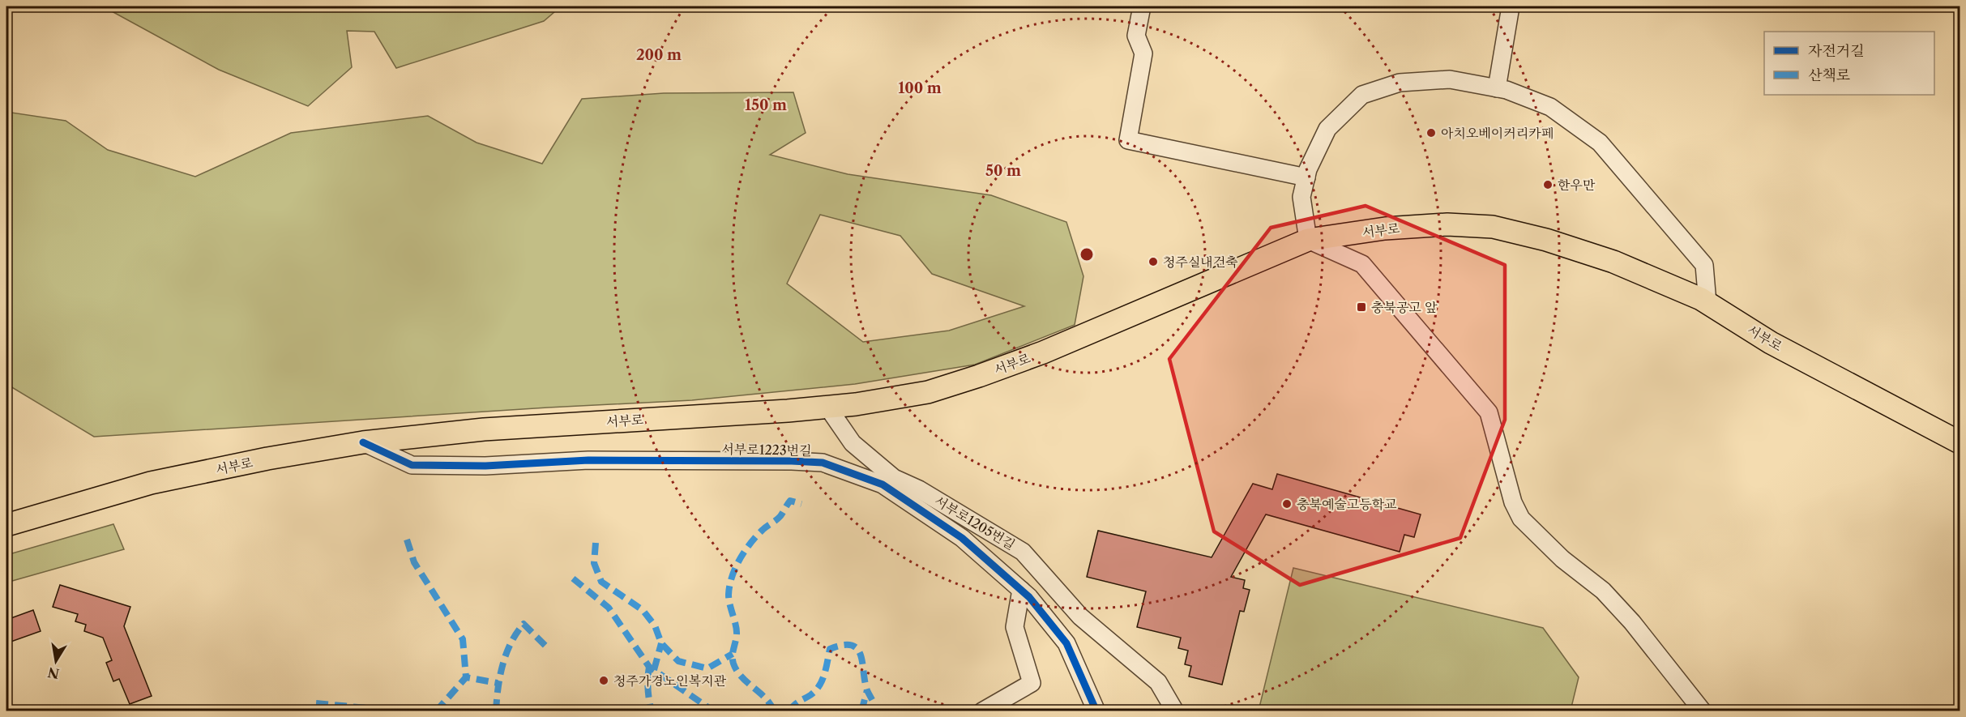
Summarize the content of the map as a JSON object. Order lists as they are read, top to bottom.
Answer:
{
  "streets": {
    "main road": ["서부로"],
    "street": ["서부로1223번길", "서부로1205번길"]
  },
  "crossings": [
    ["서부로", "서부로1223번길"],
    ["서부로", "서부로1205번길"]
  ],
  "places": {
    "other": [
      "아치오베이커리카페",
      "한우만",
      "청주실내건축",
      "충북예술고등학교",
      "청주가경노인복지관"
    ],
    "transit": ["충북공고 앞"]
  },
  "legend": ["자전거길", "산책로"],
  "north": "bottom",
  "rings": [
    "200 m",
    "100 m",
    "150 m",
    "50 m"
  ]
}
